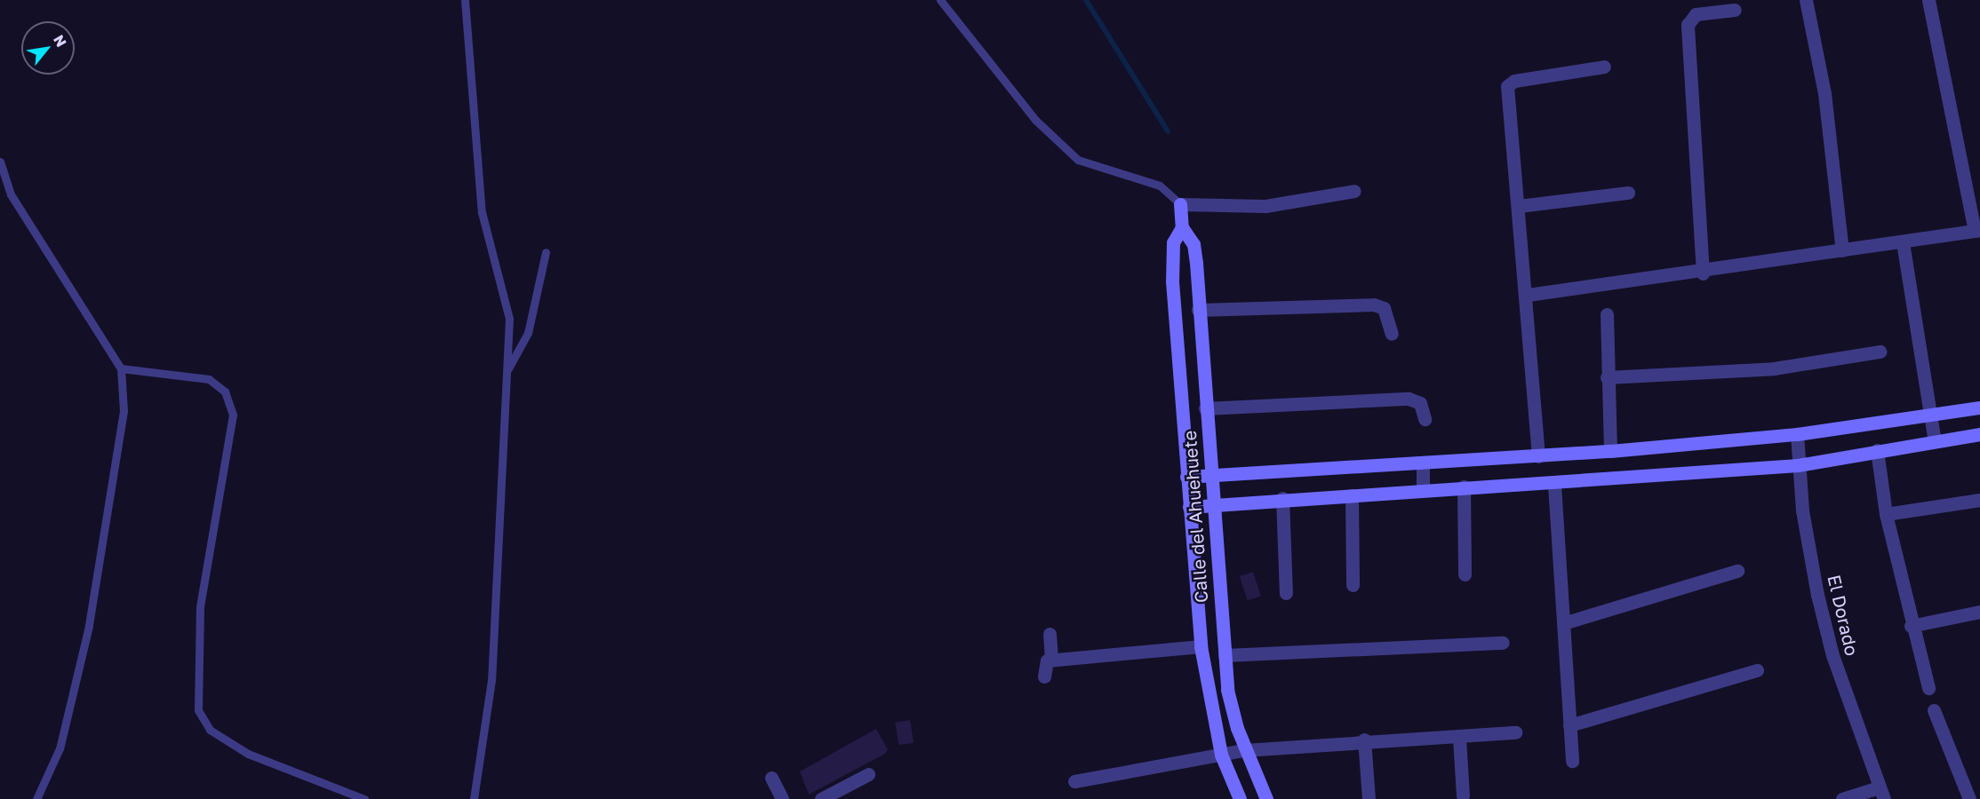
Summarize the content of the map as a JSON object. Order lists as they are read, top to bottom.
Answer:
{
  "streets": {
    "street": ["Calle del Ahuehuete", "El Dorado"]
  },
  "north": "top right"
}
